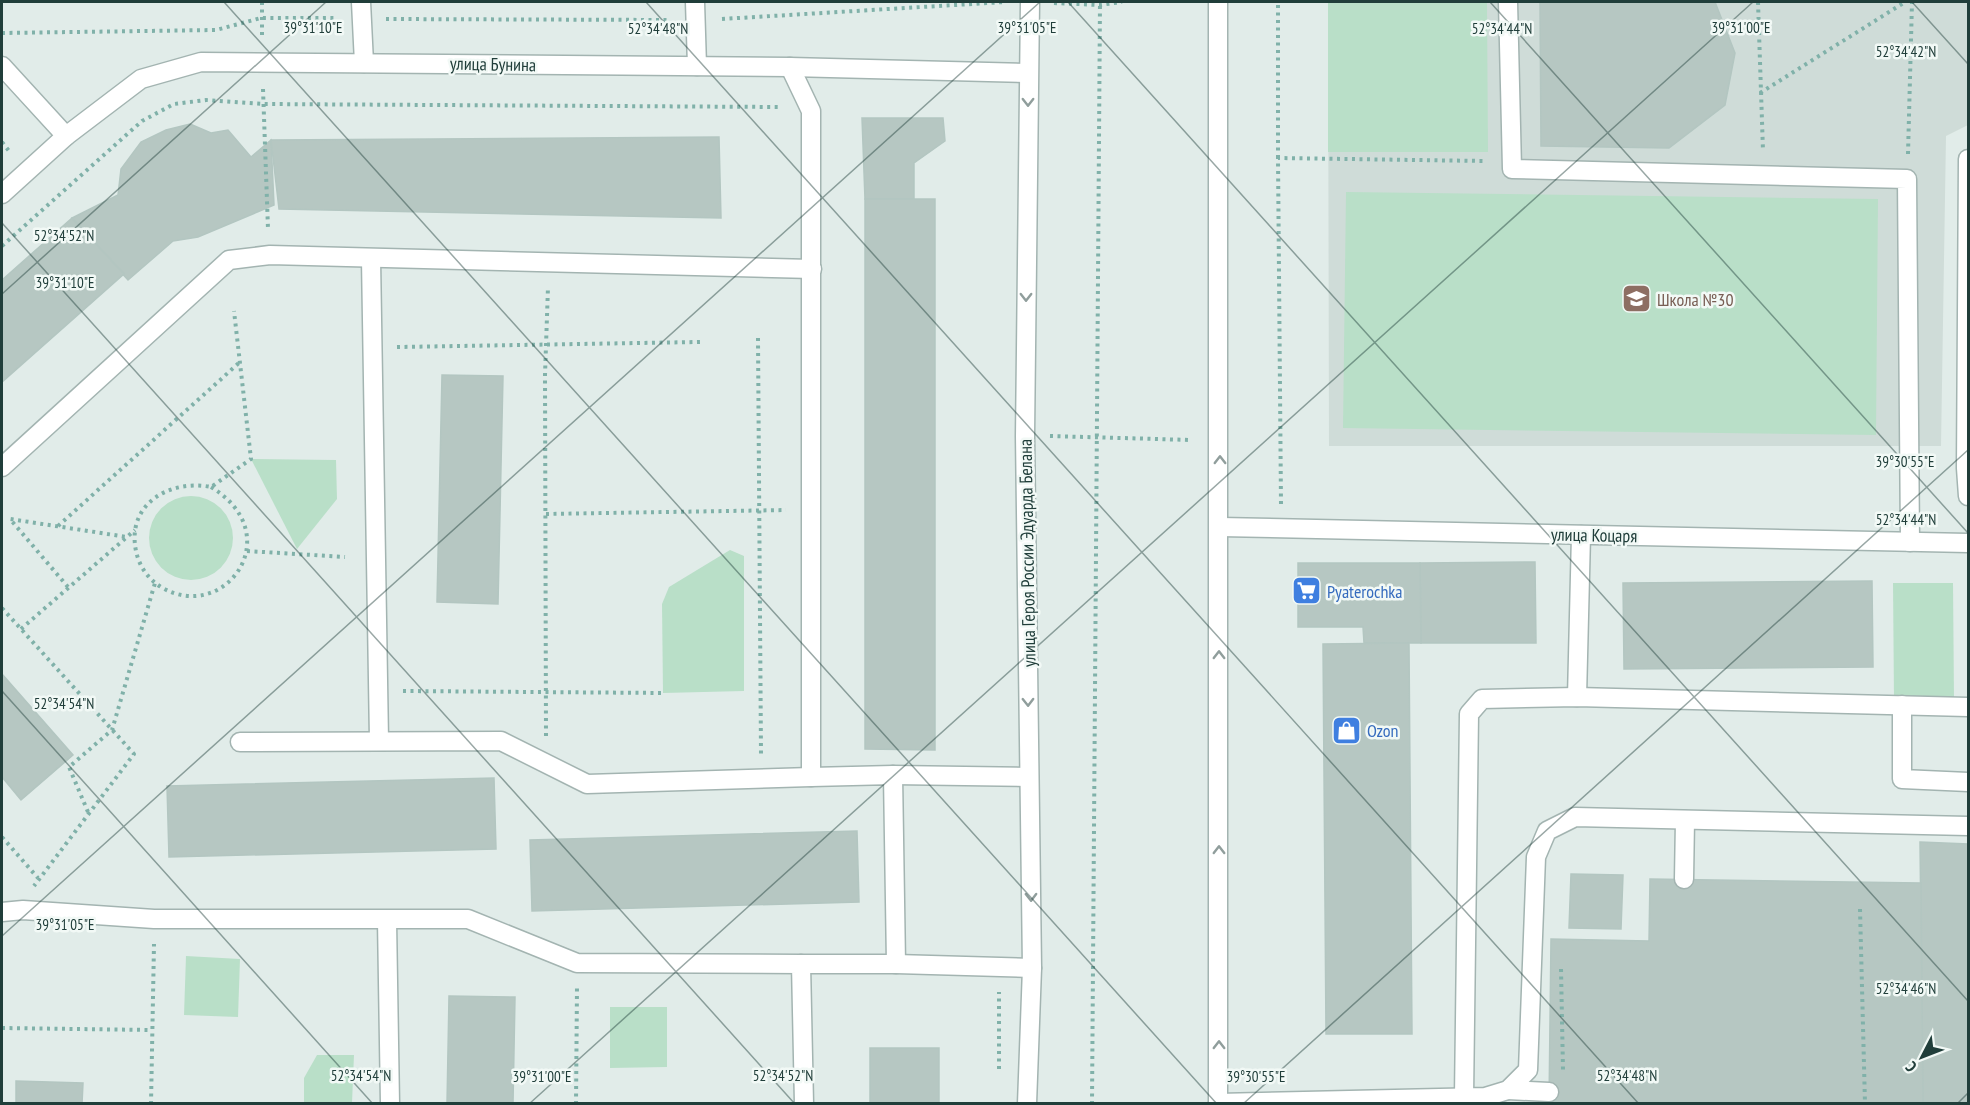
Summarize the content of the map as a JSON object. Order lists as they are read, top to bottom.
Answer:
{
  "streets": {
    "street": ["улица Бунина", "улица Коцаря", "улица Героя России Эдуарда Белана"]
  },
  "crossings": [
    ["улица Бунина", "улица Героя России Эдуарда Белана"]
  ],
  "one_way": ["улица Героя России Эдуарда Белана"],
  "places": {
    "school or university": ["Школа №30"],
    "supermarket": ["Pyaterochka"],
    "shop": ["Ozon"]
  },
  "north": "bottom left",
  "coordinates": [
    "39°31'10\"E",
    "39°31'05\"E",
    "39°31'00\"E",
    "52°34'44\"N",
    "52°34'48\"N",
    "52°34'42\"N",
    "52°34'52\"N",
    "39°30'55\"E",
    "52°34'54\"N",
    "52°34'46\"N"
  ]
}
